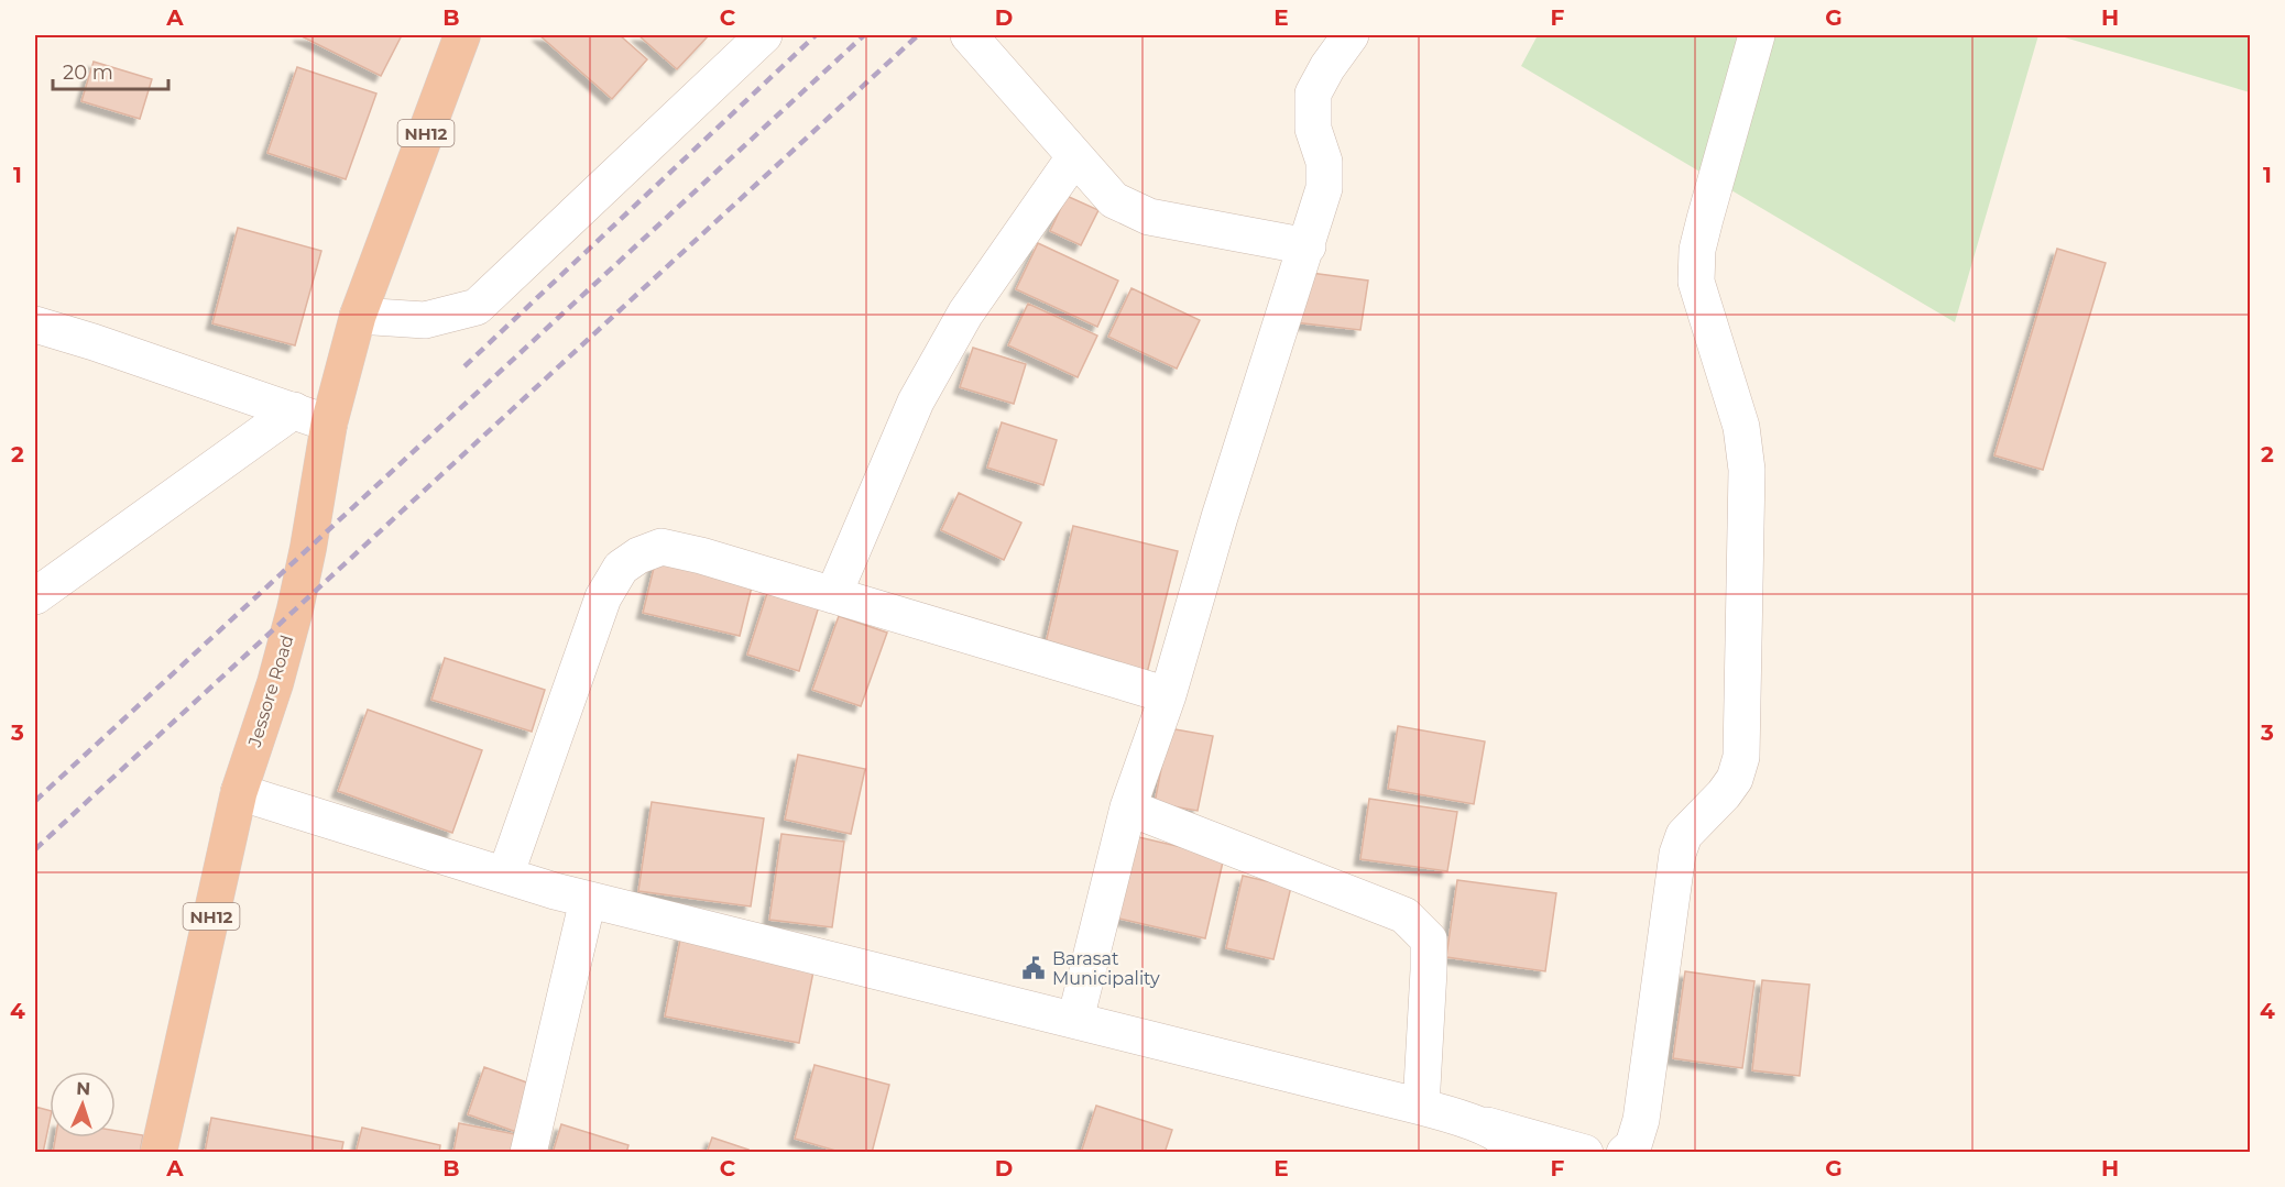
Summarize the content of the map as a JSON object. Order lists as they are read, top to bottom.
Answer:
{
  "streets": {
    "highway": ["NH12", "Jessore Road"]
  },
  "places": {
    "public building": ["Barasat Municipality"]
  },
  "scale_bar": "20 m",
  "north": "top",
  "grid": {
    "columns": [
      "A",
      "B",
      "C",
      "D",
      "E",
      "F",
      "G",
      "H"
    ],
    "rows": [
      "1",
      "2",
      "3",
      "4"
    ]
  }
}
